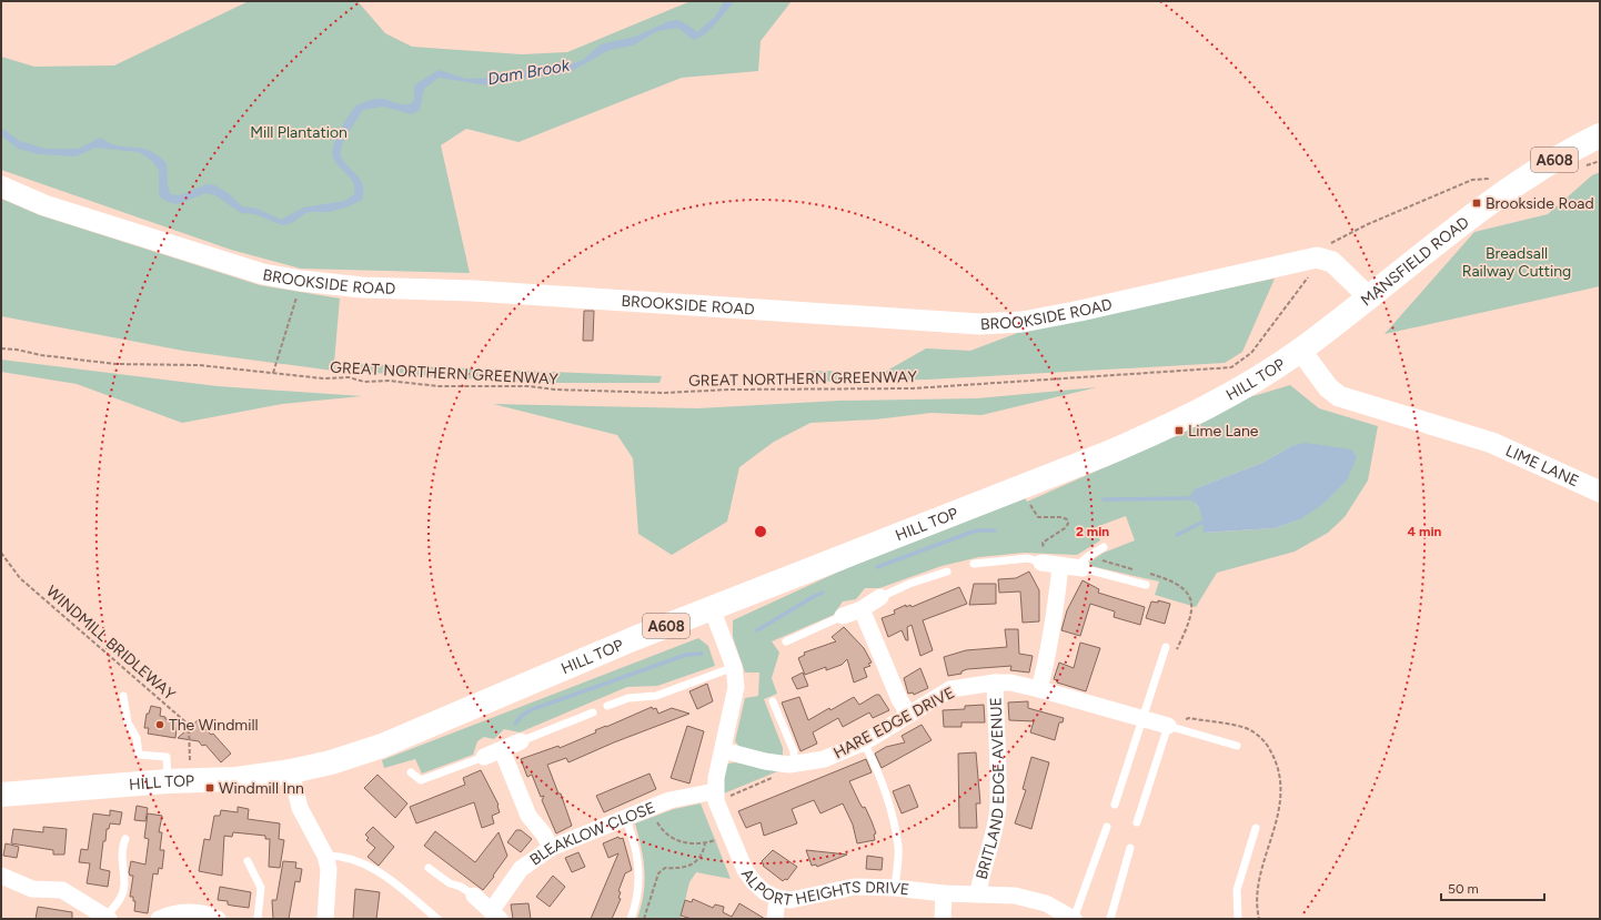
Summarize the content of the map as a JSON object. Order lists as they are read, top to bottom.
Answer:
{
  "streets": {
    "main road": ["A608", "MANSFIELD ROAD", "HILL TOP"],
    "street": [
      "BROOKSIDE ROAD",
      "LIME LANE",
      "HARE EDGE DRIVE",
      "BRITLAND EDGE AVENUE",
      "BLEAKLOW CLOSE",
      "ALPORT HEIGHTS DRIVE"
    ],
    "path": ["GREAT NORTHERN GREENWAY", "WINDMILL BRIDLEWAY"]
  },
  "crossings": [
    ["MANSFIELD ROAD", "GREAT NORTHERN GREENWAY"],
    ["MANSFIELD ROAD", "HILL TOP"],
    ["MANSFIELD ROAD", "LIME LANE"],
    ["BROOKSIDE ROAD", "GREAT NORTHERN GREENWAY"],
    ["HILL TOP", "LIME LANE"],
    ["HILL TOP", "WINDMILL BRIDLEWAY"],
    ["HILL TOP", "ALPORT HEIGHTS DRIVE"],
    ["HARE EDGE DRIVE", "BRITLAND EDGE AVENUE"],
    ["HARE EDGE DRIVE", "ALPORT HEIGHTS DRIVE"],
    ["BRITLAND EDGE AVENUE", "ALPORT HEIGHTS DRIVE"],
    ["BLEAKLOW CLOSE", "ALPORT HEIGHTS DRIVE"]
  ],
  "water": ["Dam Brook"],
  "parks": ["Mill Plantation", "Breadsall Railway Cutting"],
  "places": {
    "transit": ["Brookside Road", "Lime Lane", "Windmill Inn"],
    "other": ["The Windmill"]
  },
  "scale_bar": "50 m",
  "rings": ["2 min", "4 min"]
}
